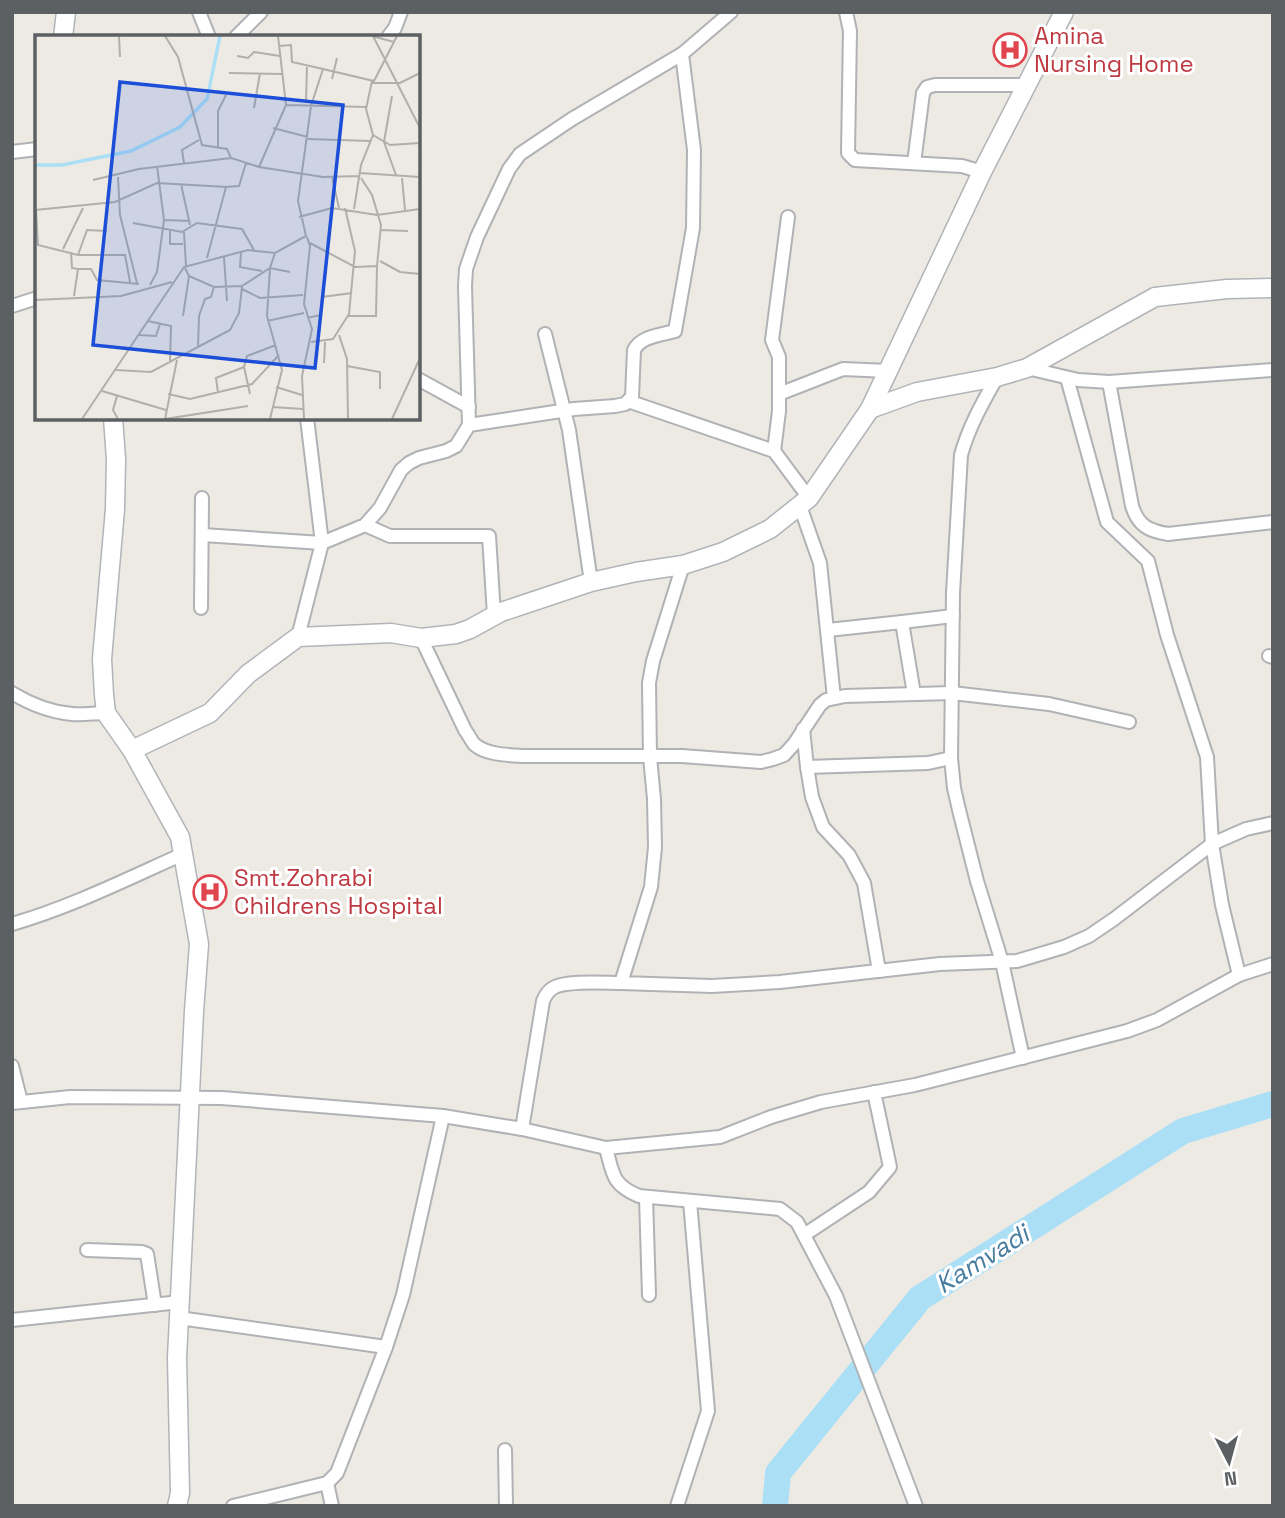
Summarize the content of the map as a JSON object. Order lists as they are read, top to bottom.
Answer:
{
  "water": ["Kamvadi"],
  "places": {
    "hospital": ["Amina Nursing Home", "Smt.Zohrabi Childrens Hospital"]
  },
  "north": "bottom"
}
